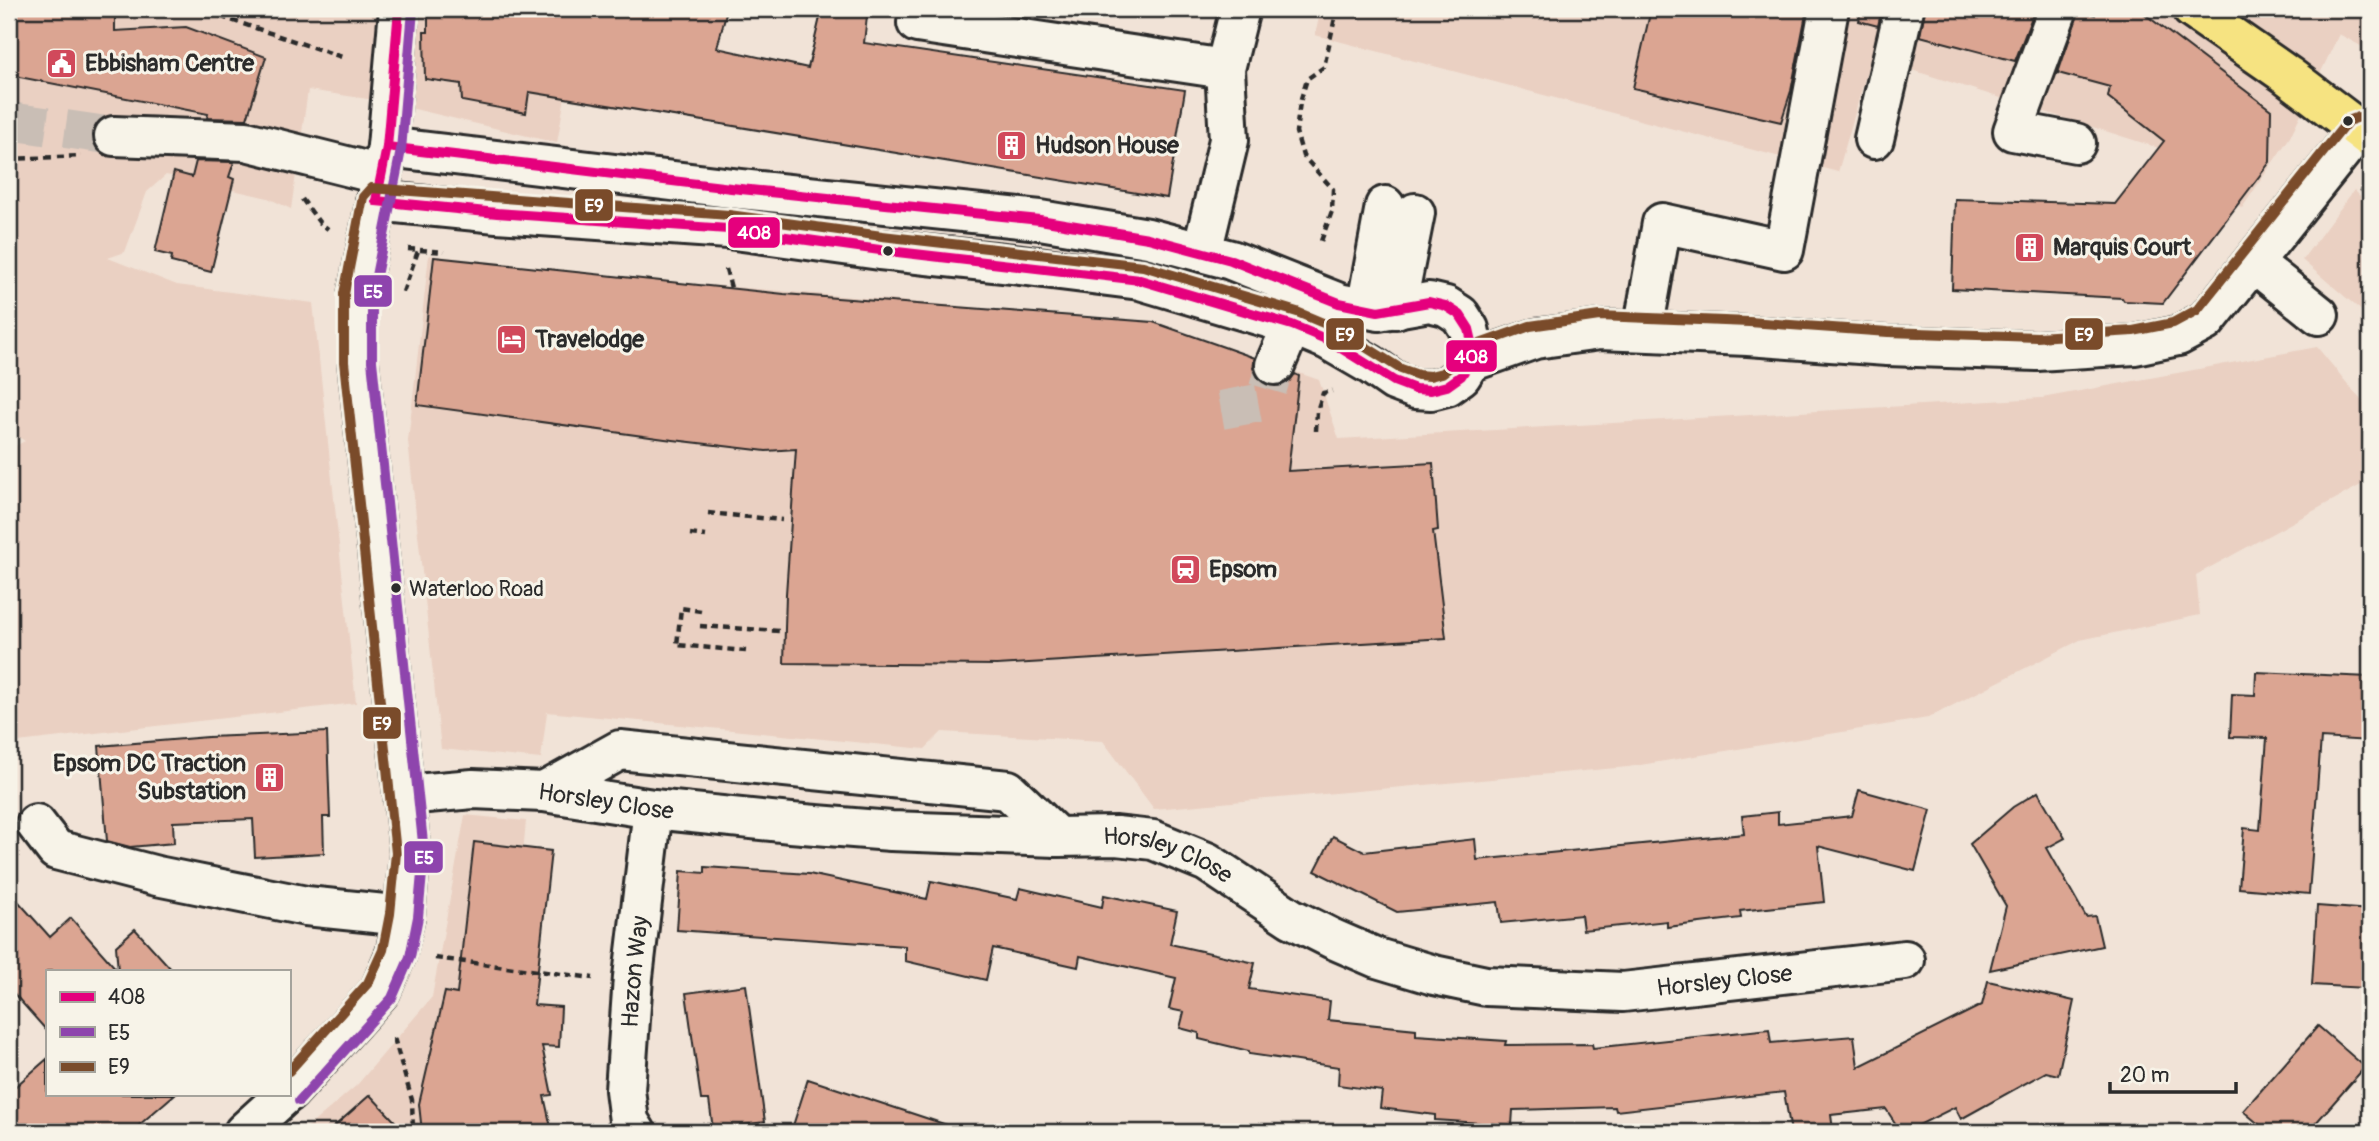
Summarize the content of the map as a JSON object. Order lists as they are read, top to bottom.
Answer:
{
  "streets": {
    "street": ["Horsley Close", "Hazon Way"]
  },
  "crossings": [
    ["Horsley Close", "Hazon Way"]
  ],
  "places": {
    "public building": ["Ebbisham Centre"],
    "building": ["Hudson House", "Marquis Court", "Epsom DC Traction Substation"],
    "hotel": ["Travelodge"],
    "station": ["Epsom"],
    "other": ["Waterloo Road"]
  },
  "lines": ["transit line 408", "transit line E5", "transit line E9"],
  "legend": ["408", "E5", "E9"],
  "scale_bar": "20 m"
}
